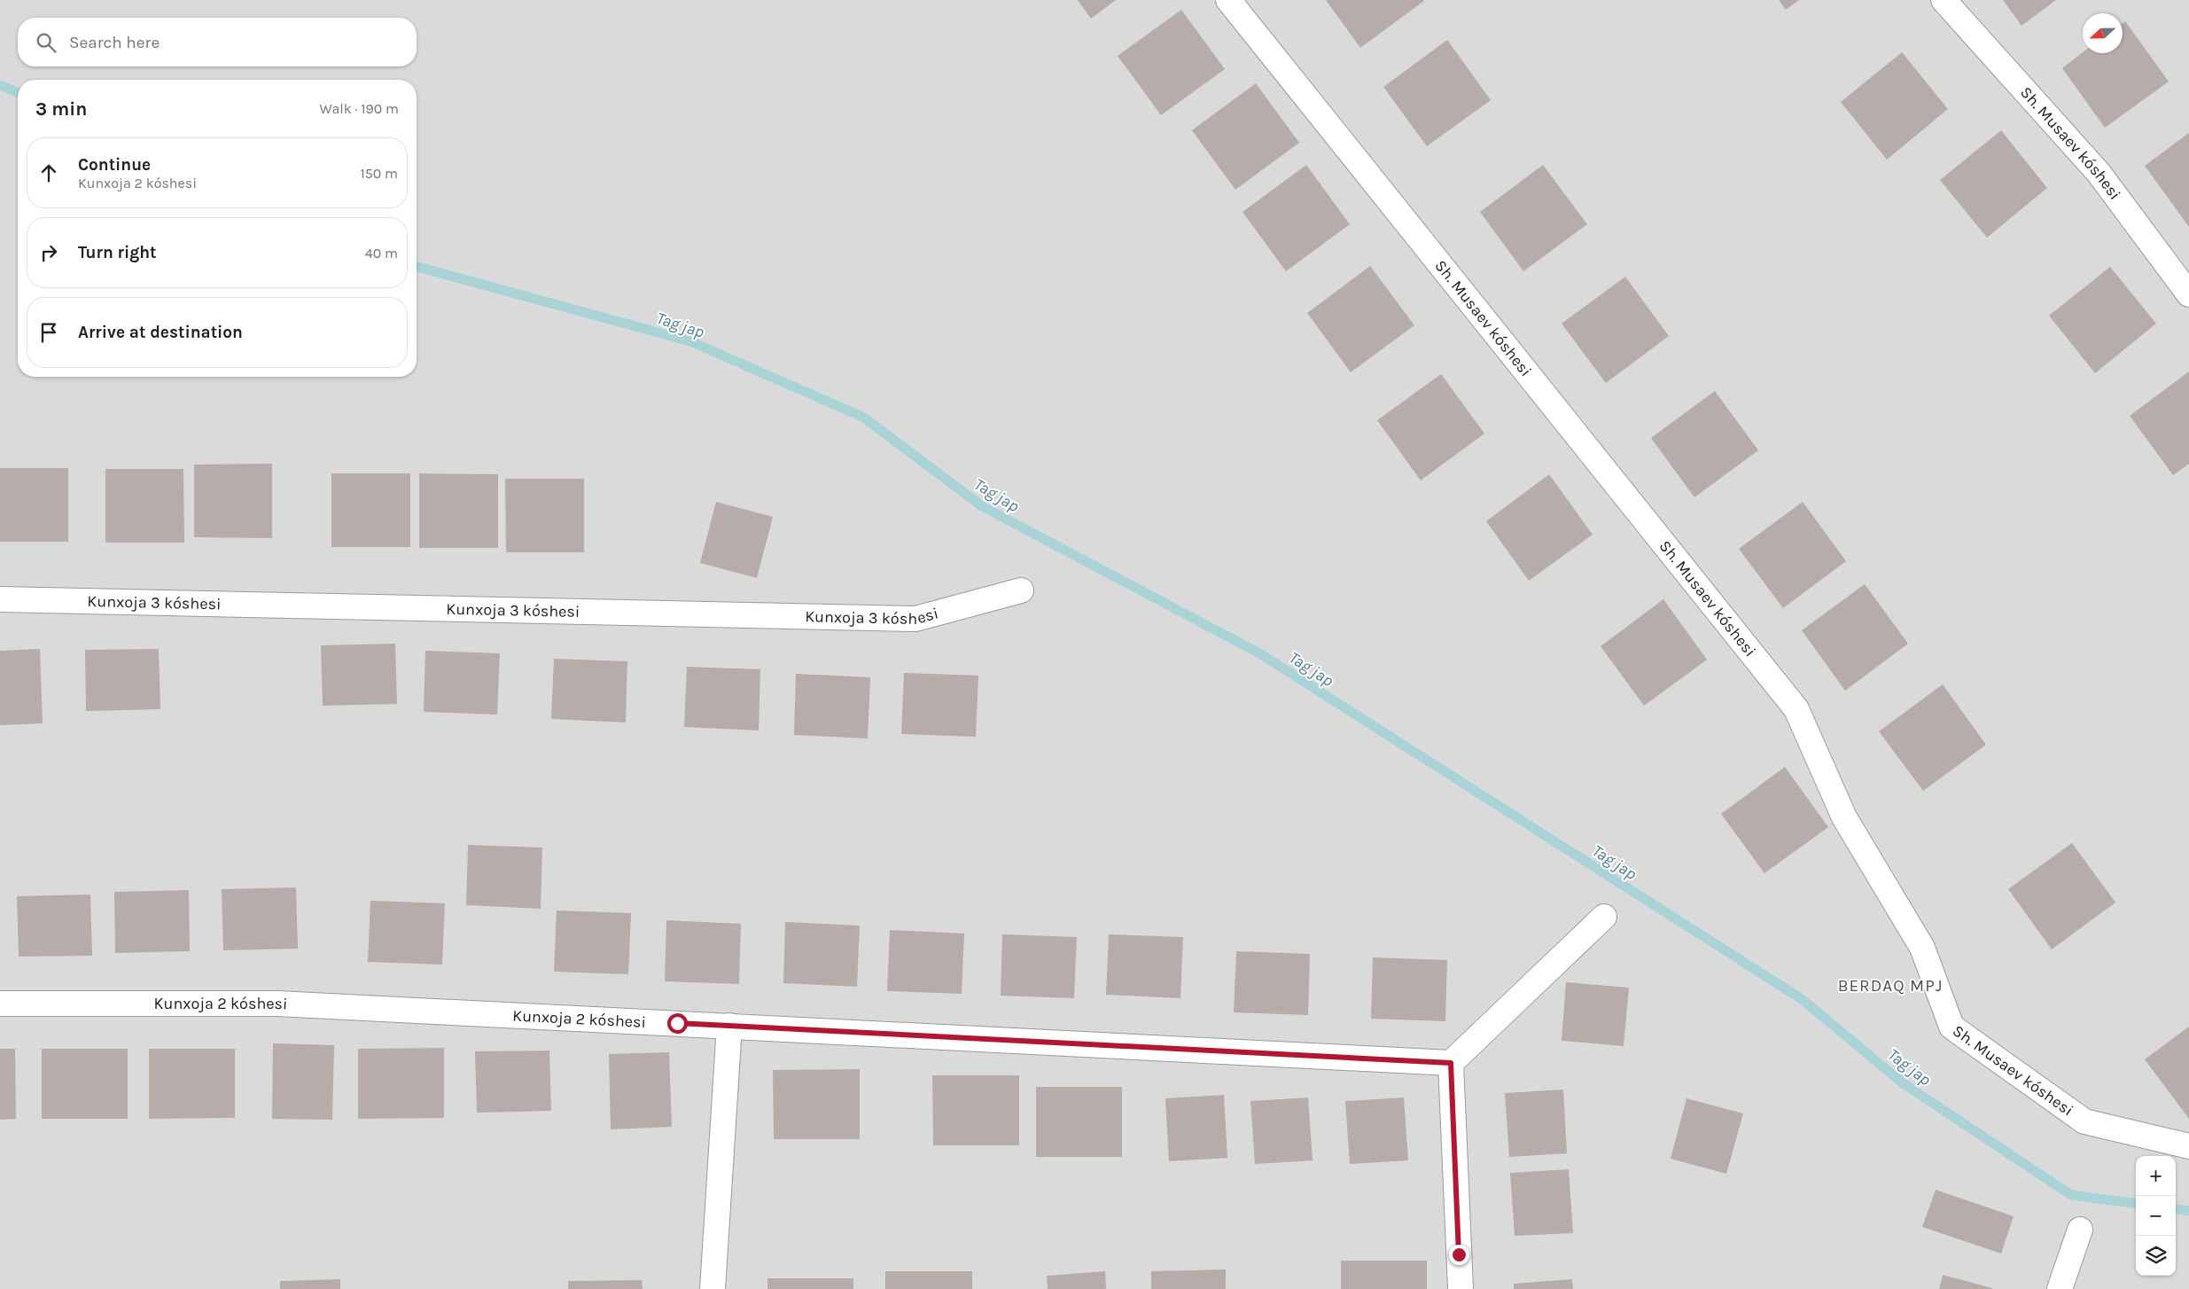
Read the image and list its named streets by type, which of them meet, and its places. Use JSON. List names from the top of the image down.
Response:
{
  "streets": {
    "street": ["Sh. Musaev kóshesi", "Kunxoja 3 kóshesi", "Kunxoja 2 kóshesi"]
  },
  "districts": ["BERDAQ MPJ"],
  "water": ["Tag jap"],
  "north": "left",
  "page": {
    "search": "Search here",
    "heading": ["3 min", "Walk · 190 m"],
    "list": [
      ["Continue", "Kunxoja 2 kóshesi", "150 m"],
      ["Turn right", "40 m"],
      "Arrive at destination"
    ],
    "map_buttons": ["+", "−"]
  }
}
